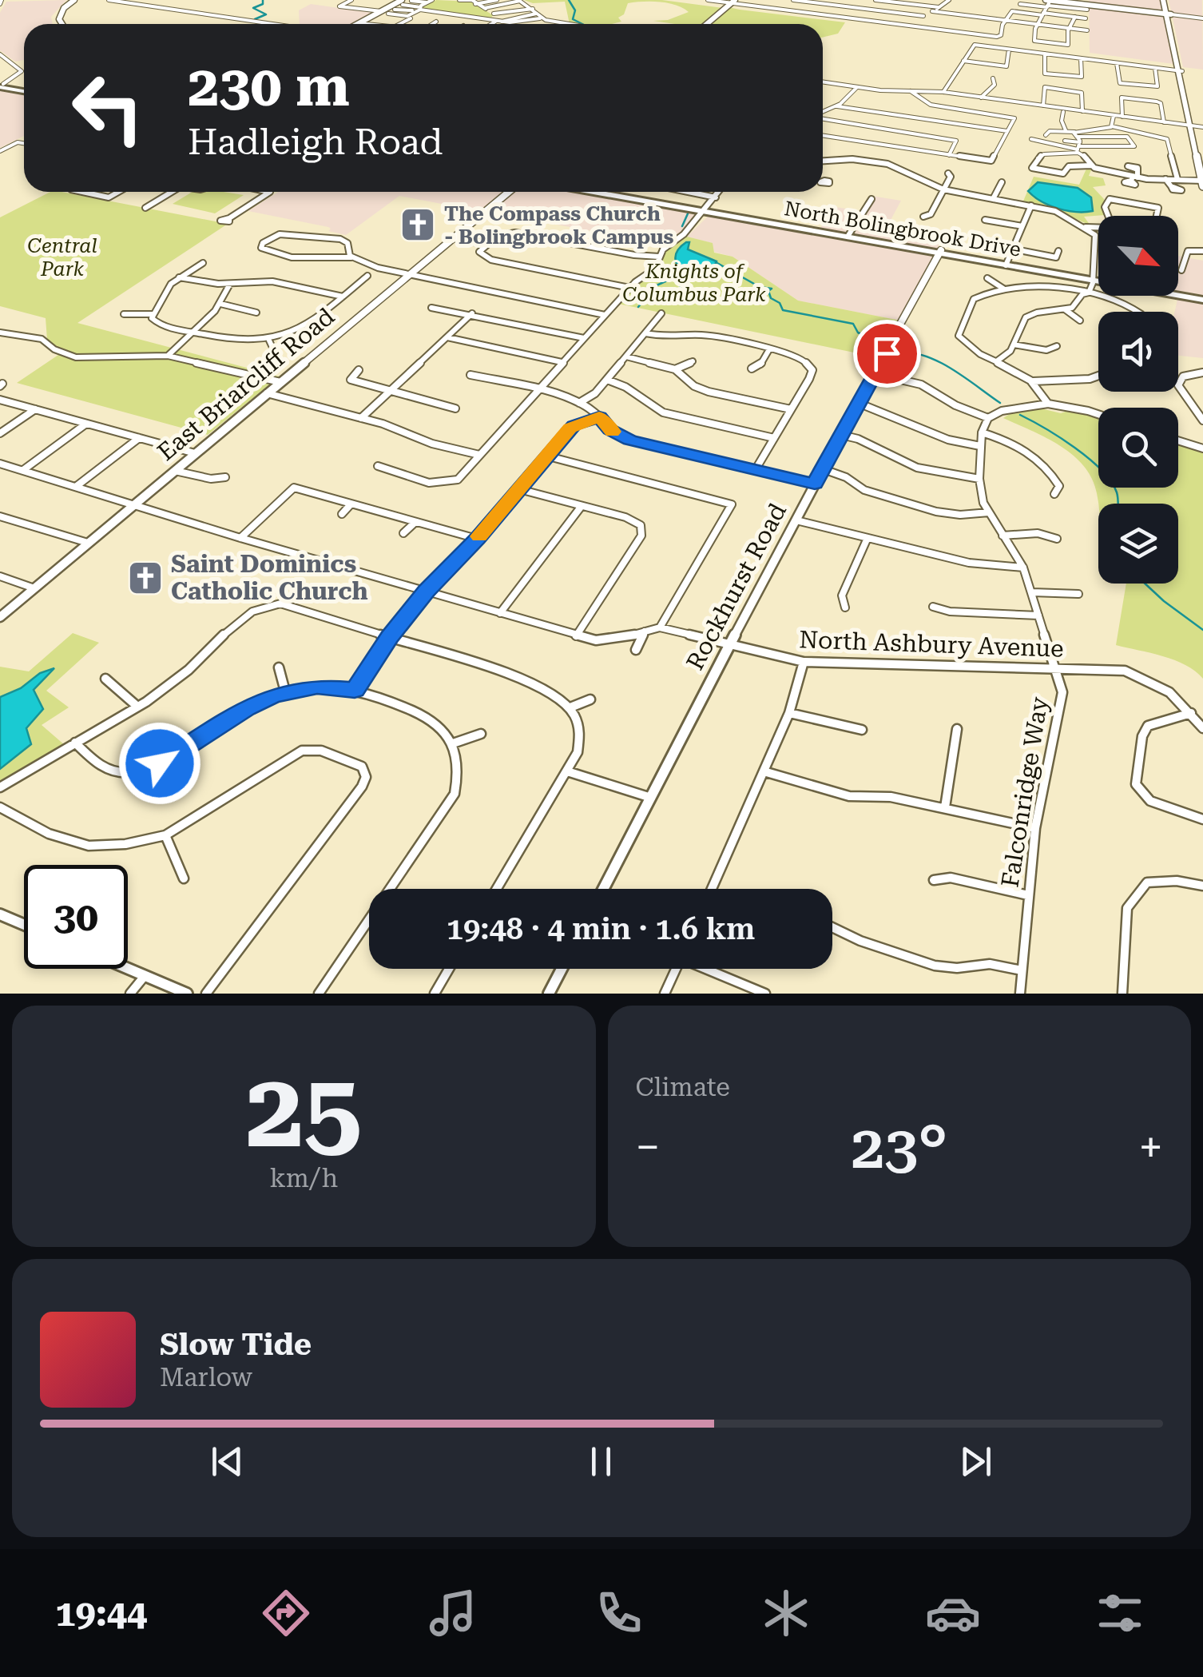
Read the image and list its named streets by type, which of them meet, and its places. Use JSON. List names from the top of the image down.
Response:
{
  "streets": {
    "main road": ["North Bolingbrook Drive"],
    "street": [
      "East Briarcliff Road",
      "Rockhurst Road",
      "North Ashbury Avenue",
      "Falconridge Way"
    ]
  },
  "crossings": [
    ["North Bolingbrook Drive", "Rockhurst Road"],
    ["Rockhurst Road", "North Ashbury Avenue"],
    ["North Ashbury Avenue", "Falconridge Way"]
  ],
  "parks": ["Central Park", "Knights of Columbus Park"],
  "places": {
    "church": ["The Compass Church - Bolingbrook Campus", "Saint Dominics Catholic Church"]
  },
  "north": "bottom right",
  "page": {
    "turn": ["230 m", "Hadleigh Road"],
    "limit": "30",
    "trip": "19:48 · 4 min · 1.6 km",
    "tile": [
      ["25", "km/h"],
      "Climate"
    ],
    "heat": ["−", "23°", "+"],
    "song": ["Slow Tide", "Marlow"],
    "tabs": "19:44"
  }
}
